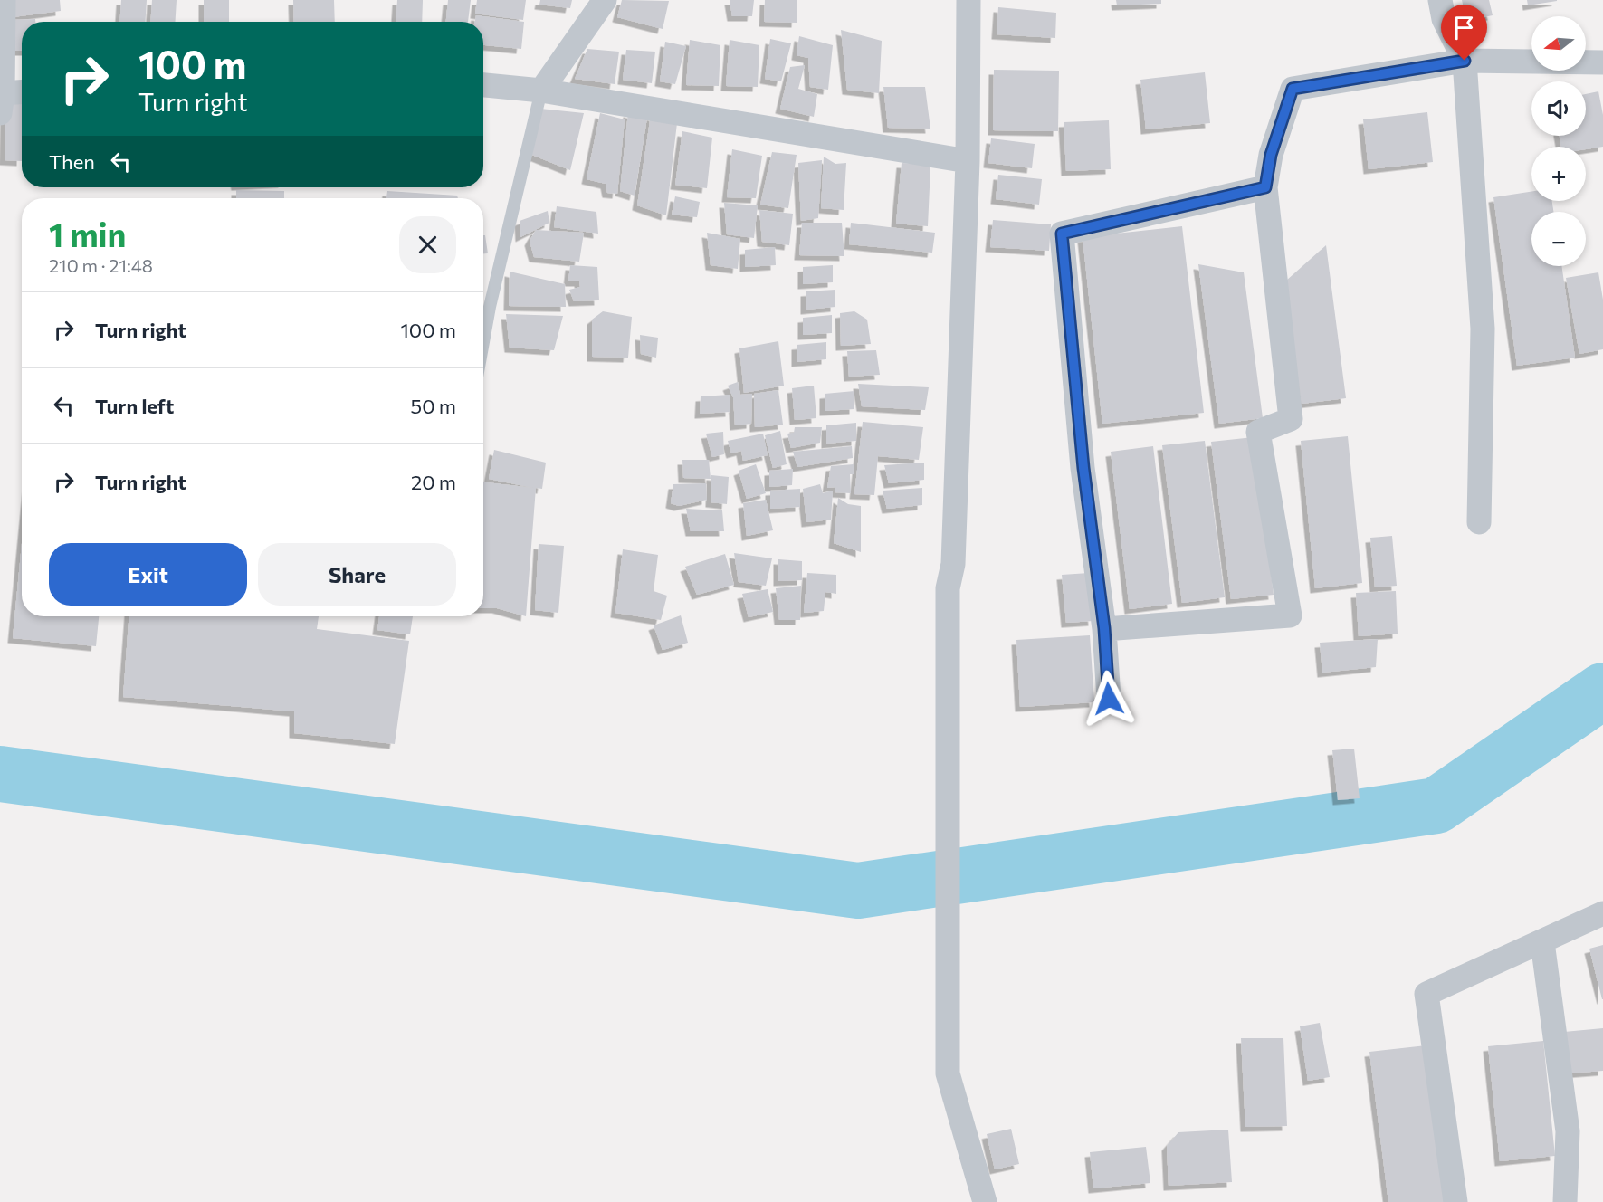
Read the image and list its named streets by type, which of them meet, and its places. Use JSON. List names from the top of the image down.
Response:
{
  "north": "left",
  "page": {
    "map_buttons": ["+", "−"],
    "turn": ["100 m", "Turn right"],
    "then": "Then",
    "heading": ["1 min", "210 m · 21:48"],
    "list": [
      {
        "name": "Turn right",
        "value": "100 m"
      },
      {
        "name": "Turn left",
        "value": "50 m"
      },
      {
        "name": "Turn right",
        "value": "20 m"
      }
    ],
    "buttons": ["Exit", "Share"]
  }
}
